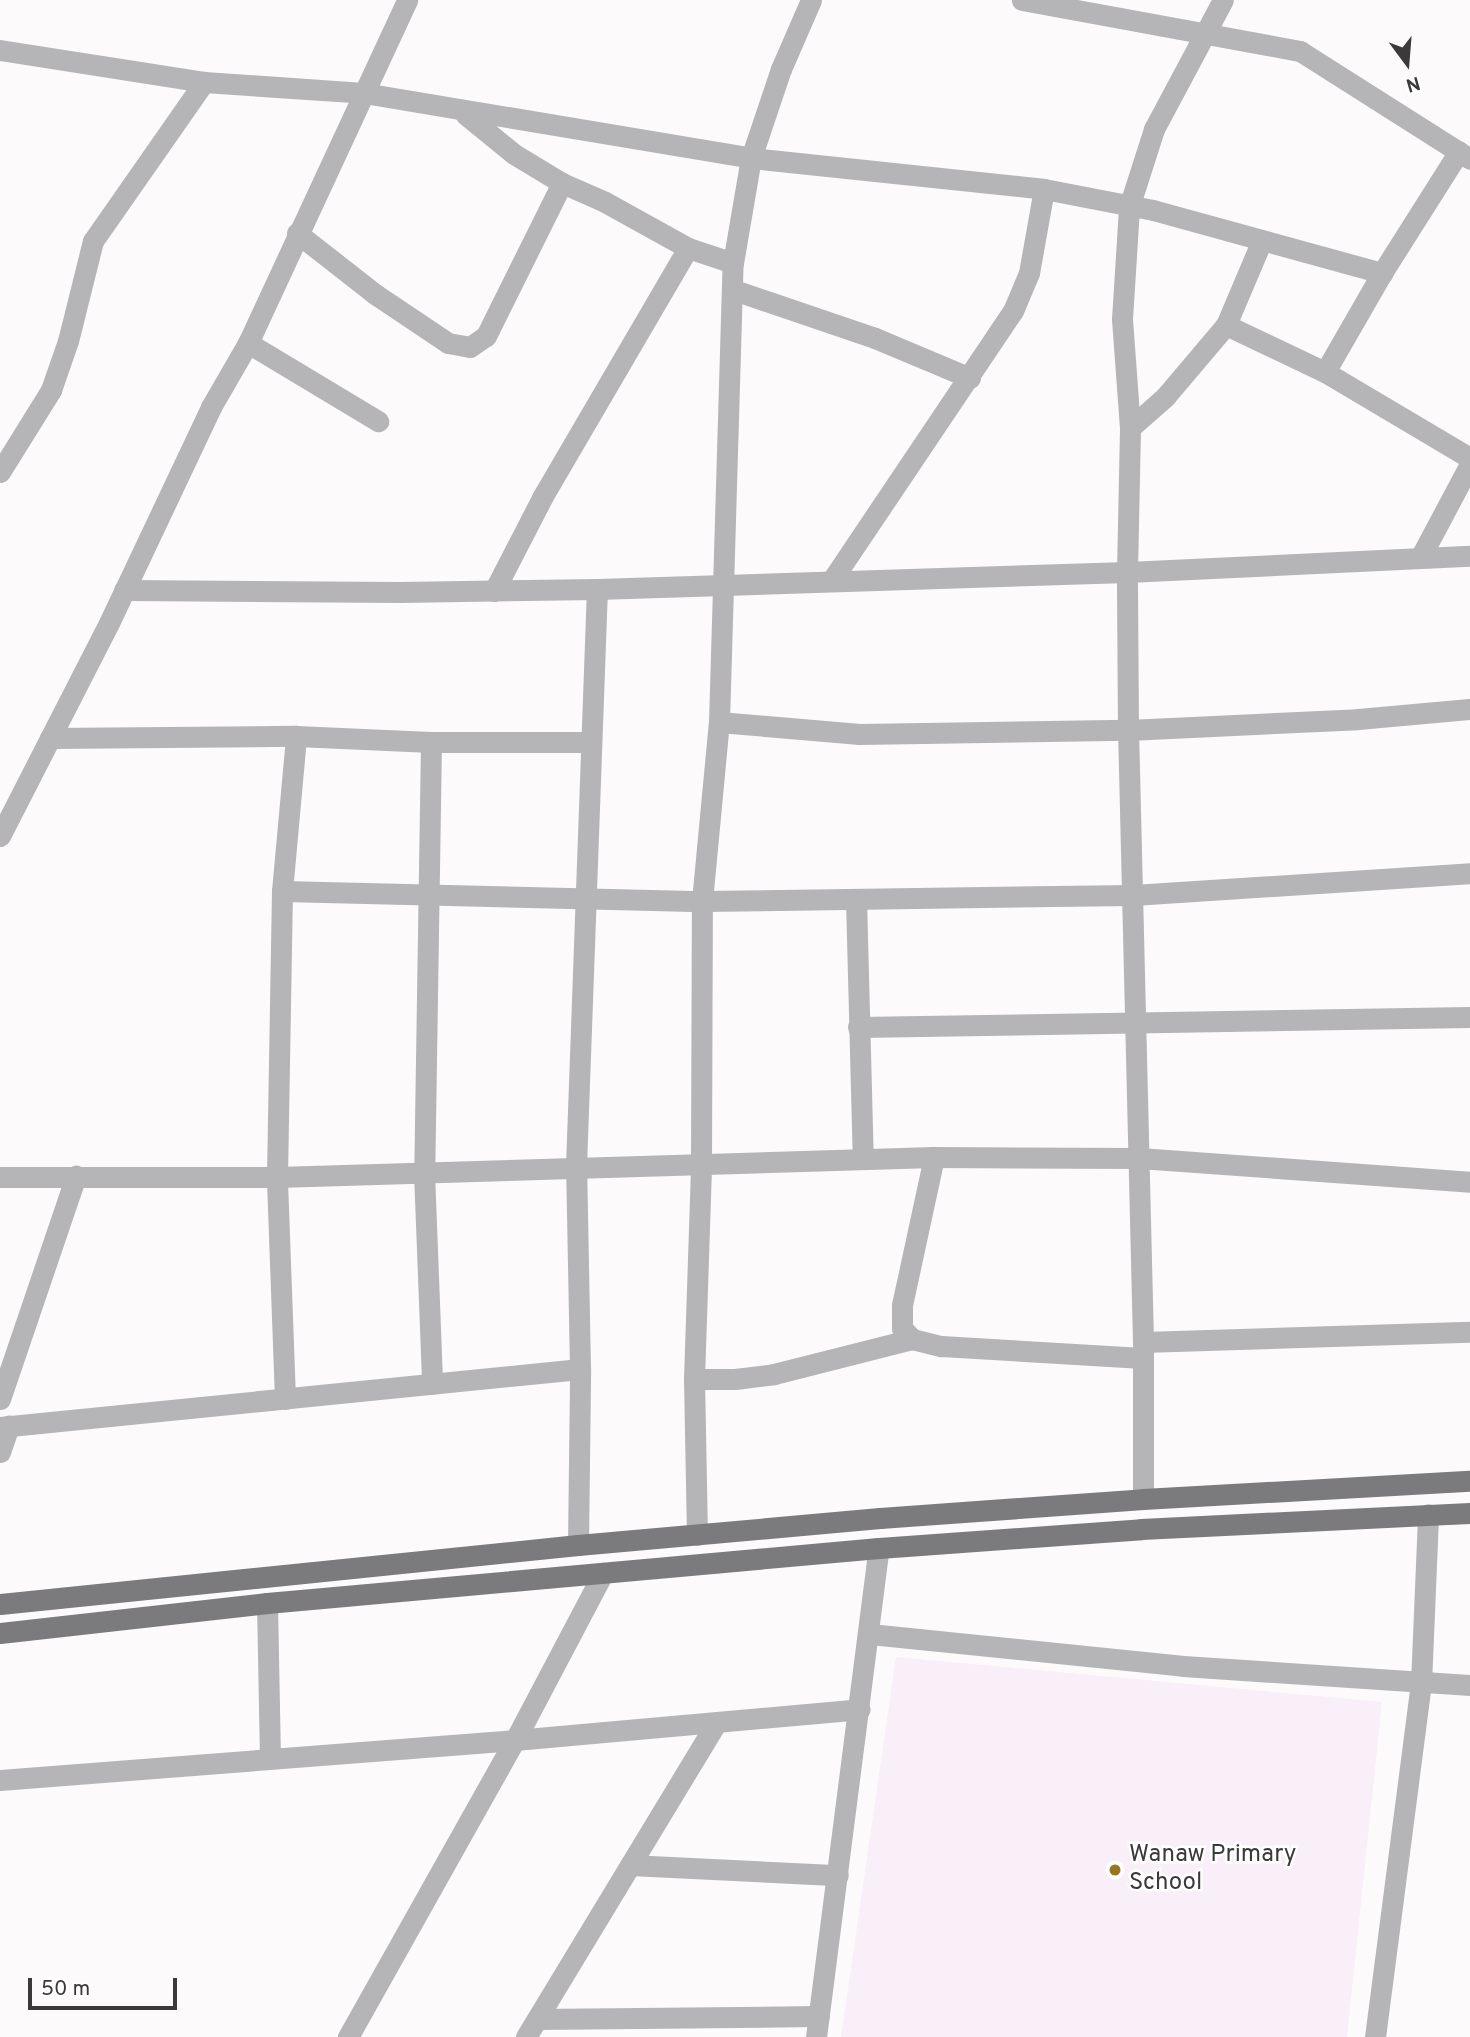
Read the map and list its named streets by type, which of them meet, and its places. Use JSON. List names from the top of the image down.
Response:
{
  "places": ["Wanaw Primary School"],
  "scale_bar": "50 m",
  "north": "bottom"
}
